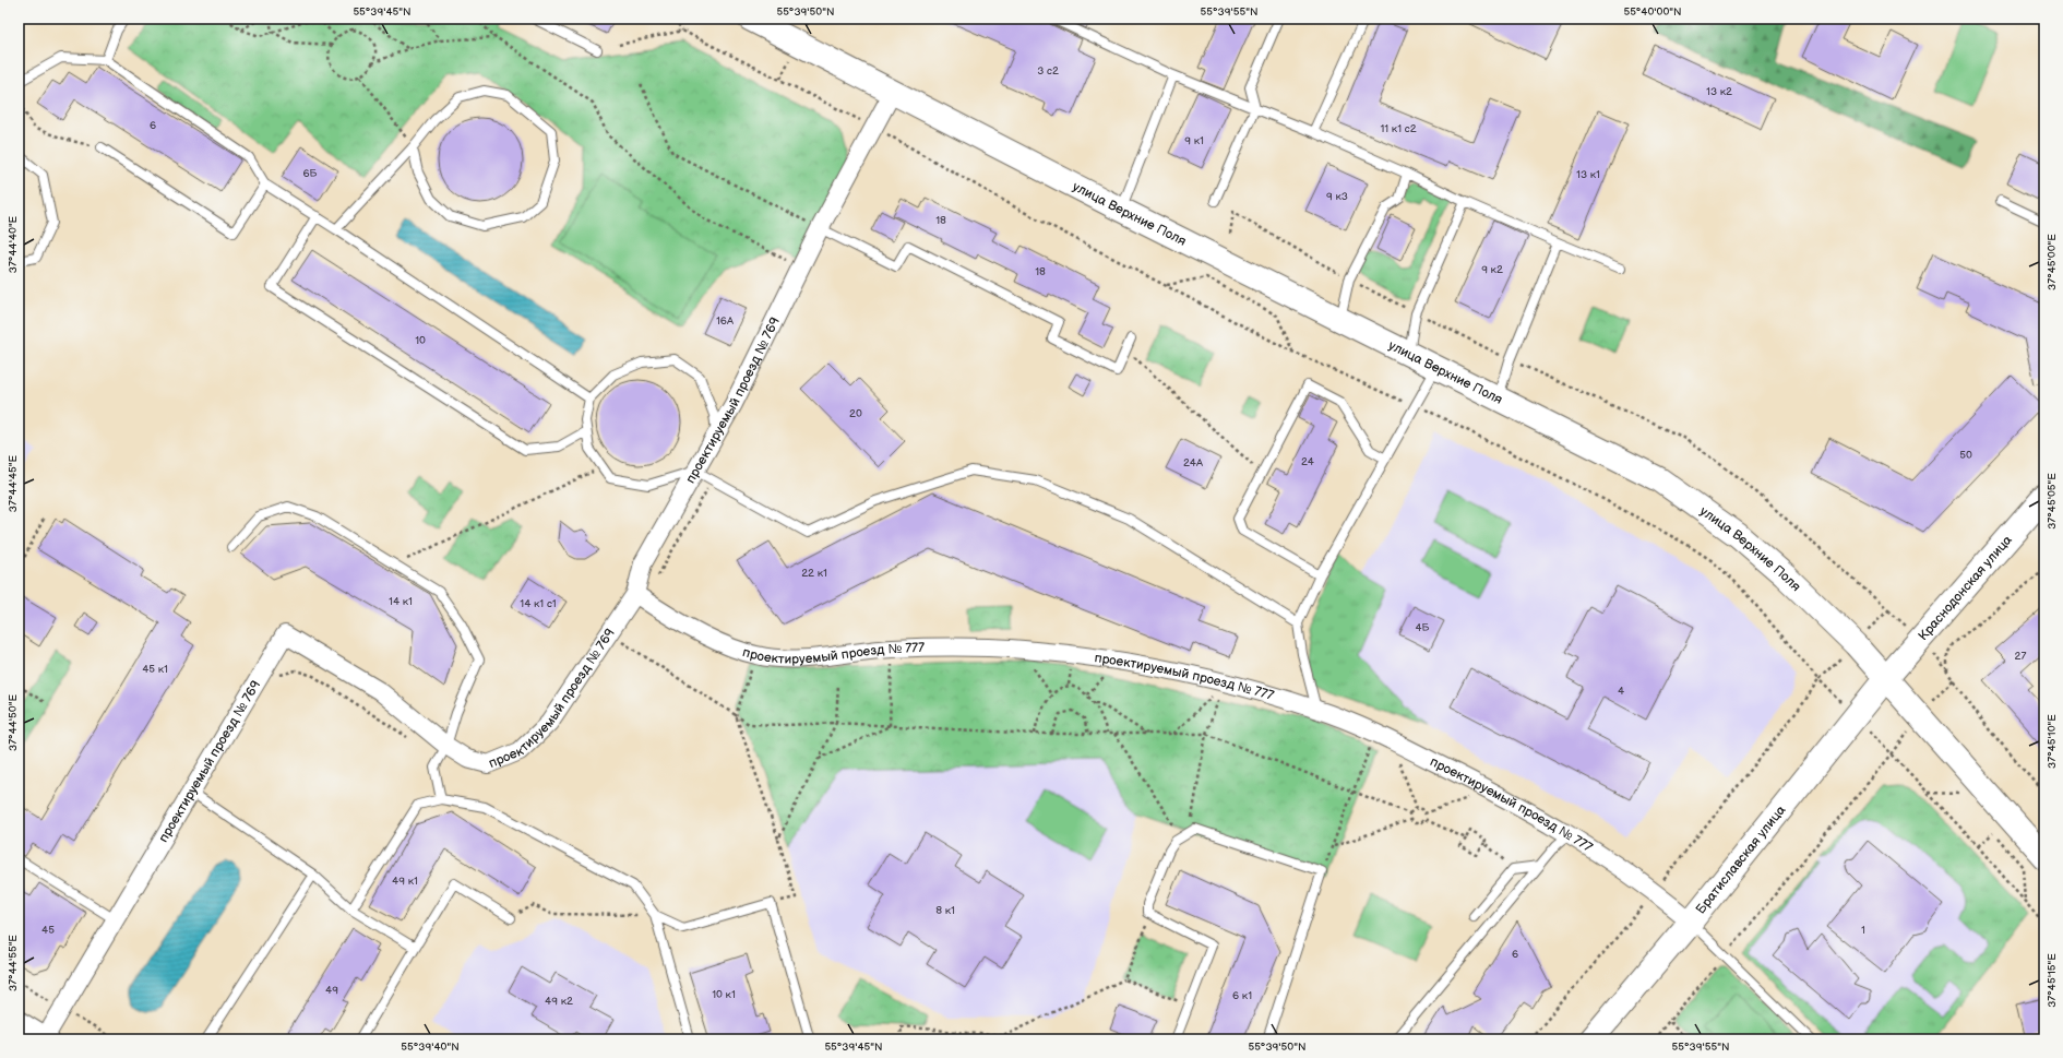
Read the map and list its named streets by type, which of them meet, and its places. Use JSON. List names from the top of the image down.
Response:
{
  "streets": {
    "main road": ["улица Верхние Поля", "Краснодонская улица", "Братиславская улица"],
    "street": ["проектируемый проезд № 769", "проектируемый проезд № 777"]
  },
  "crossings": [
    ["улица Верхние Поля", "проектируемый проезд № 769"],
    ["улица Верхние Поля", "Краснодонская улица"],
    ["улица Верхние Поля", "Братиславская улица"],
    ["проектируемый проезд № 769", "проектируемый проезд № 777"],
    ["Краснодонская улица", "Братиславская улица"],
    ["проектируемый проезд № 777", "Братиславская улица"]
  ],
  "house_numbers": [
    "3 с2",
    "13 к2",
    "6",
    "11 к1 с2",
    "9 к1",
    "6Б",
    "13 к1",
    "9 к3",
    "18",
    "9 к2",
    "18",
    "16А",
    "10",
    "20",
    "50",
    "24",
    "24А",
    "22 к1",
    "14 к1",
    "14 к1 с1",
    "4Б",
    "27",
    "45 к1",
    "4",
    "49 к1",
    "8 к1",
    "45",
    "1",
    "6",
    "49",
    "10 к1",
    "6 к1",
    "49 к2"
  ],
  "coordinates": [
    "55°39'45\"N",
    "55°39'50\"N",
    "55°39'55\"N",
    "55°40'00\"N",
    "37°44'40\"E",
    "37°45'00\"E",
    "37°44'45\"E",
    "37°45'05\"E",
    "37°44'50\"E",
    "37°45'10\"E",
    "37°44'55\"E",
    "37°45'15\"E",
    "55°39'40\"N"
  ]
}
